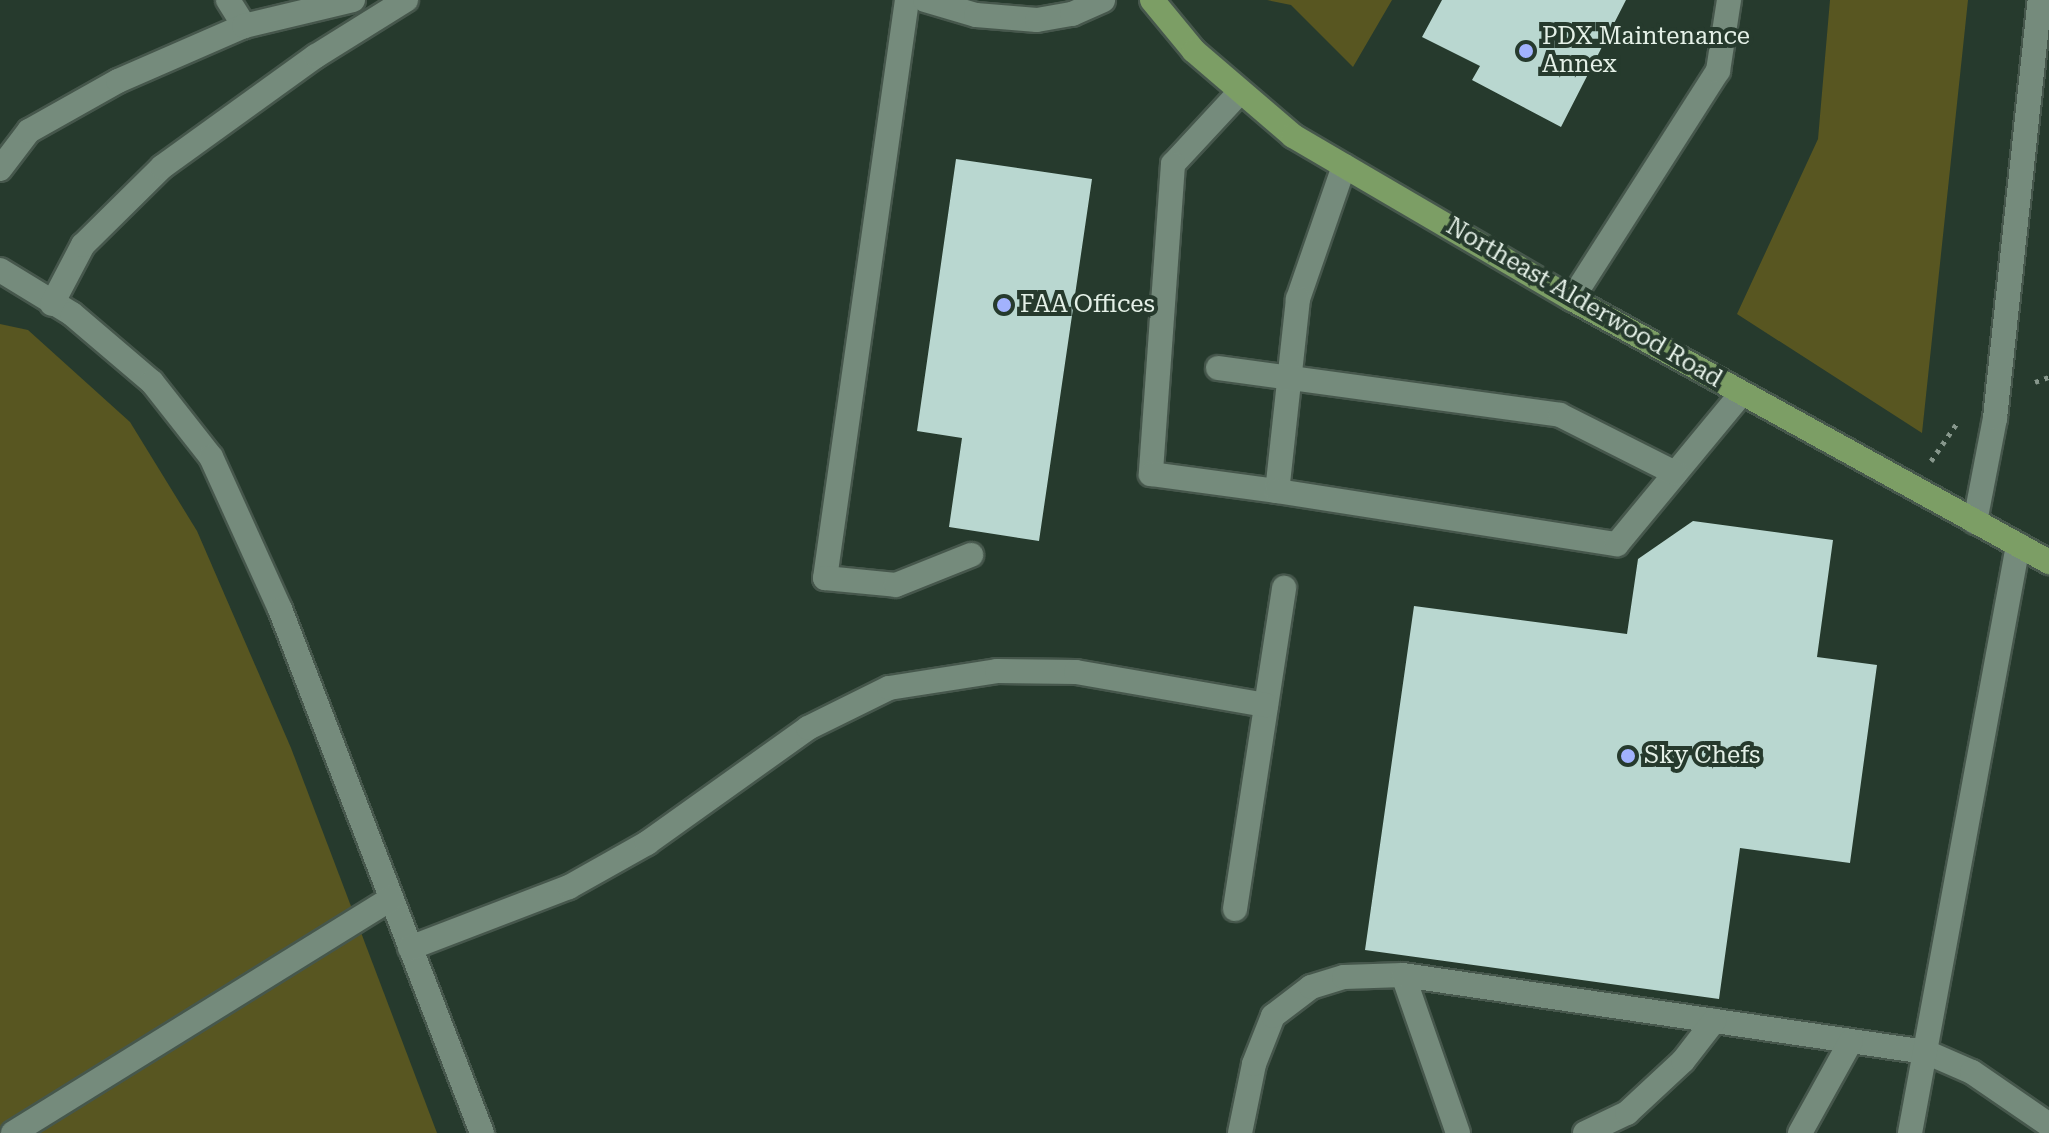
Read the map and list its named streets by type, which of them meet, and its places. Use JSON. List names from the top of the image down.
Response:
{
  "streets": {
    "main road": ["Northeast Alderwood Road"]
  },
  "places": ["PDX Maintenance Annex", "FAA Offices", "Sky Chefs"]
}
